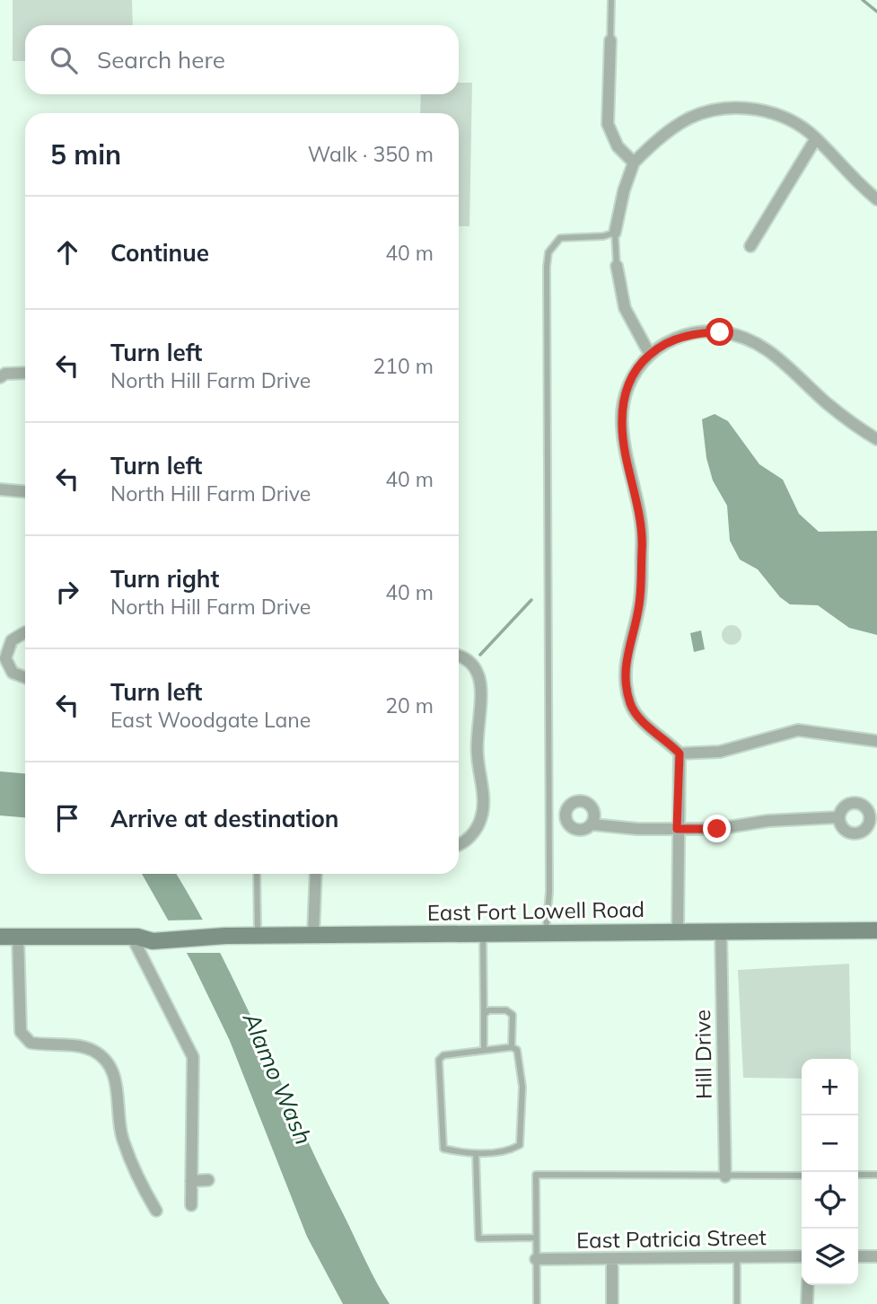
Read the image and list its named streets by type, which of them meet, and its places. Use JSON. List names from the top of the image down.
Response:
{
  "streets": {
    "street": ["East Fort Lowell Road", "Hill Drive", "East Patricia Street"]
  },
  "crossings": [
    ["East Fort Lowell Road", "Hill Drive"]
  ],
  "water": ["Alamo Wash"],
  "page": {
    "search": "Search here",
    "heading": ["5 min", "Walk · 350 m"],
    "list": [
      ["Continue", "40 m"],
      ["Turn left", "North Hill Farm Drive", "210 m"],
      ["Turn left", "North Hill Farm Drive", "40 m"],
      ["Turn right", "North Hill Farm Drive", "40 m"],
      ["Turn left", "East Woodgate Lane", "20 m"],
      "Arrive at destination"
    ],
    "map_buttons": ["+", "−"]
  }
}
